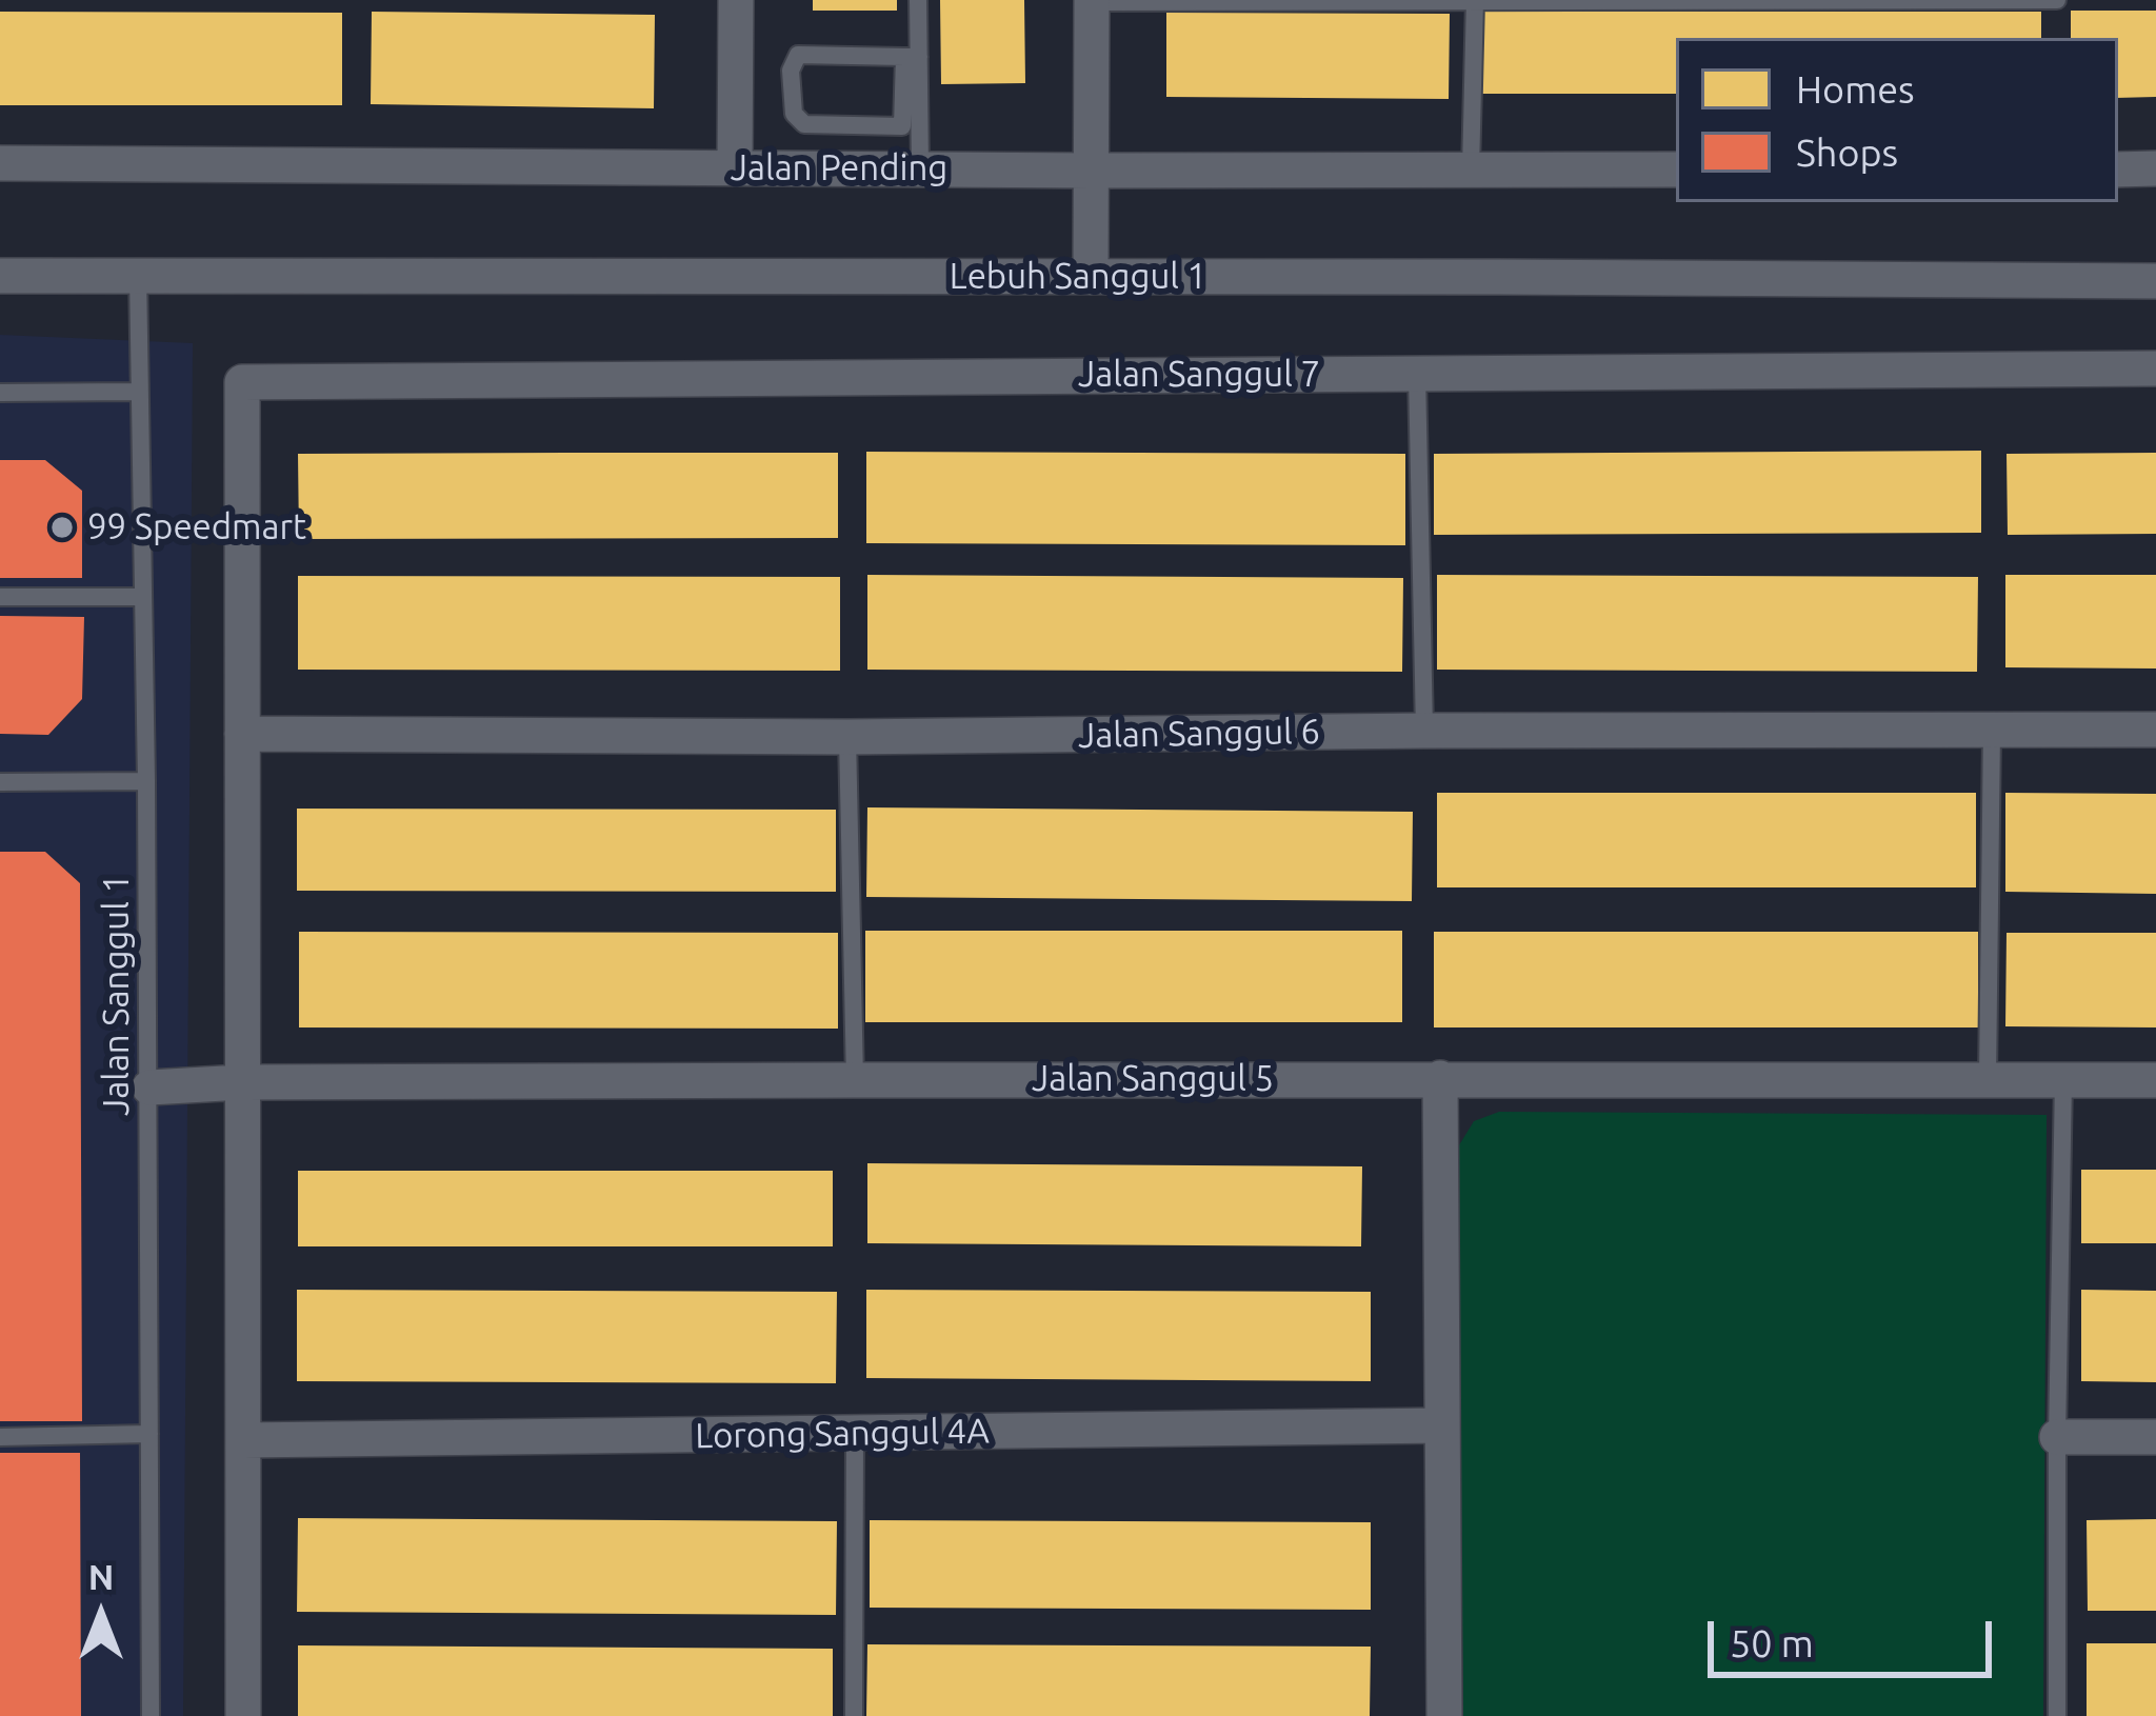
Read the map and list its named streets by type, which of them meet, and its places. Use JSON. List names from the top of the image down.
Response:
{
  "streets": {
    "street": [
      "Jalan Pending",
      "Lebuh Sanggul 1",
      "Jalan Sanggul 7",
      "Jalan Sanggul 6",
      "Jalan Sanggul 5",
      "Lorong Sanggul 4A"
    ],
    "lane": ["Jalan Sanggul 1"]
  },
  "crossings": [
    ["Lebuh Sanggul 1", "Jalan Sanggul 1"],
    ["Jalan Sanggul 7", "Jalan Sanggul 6"],
    ["Jalan Sanggul 1", "Jalan Sanggul 5"]
  ],
  "places": ["99 Speedmart"],
  "legend": ["Homes", "Shops"],
  "scale_bar": "50 m",
  "north": "top"
}
